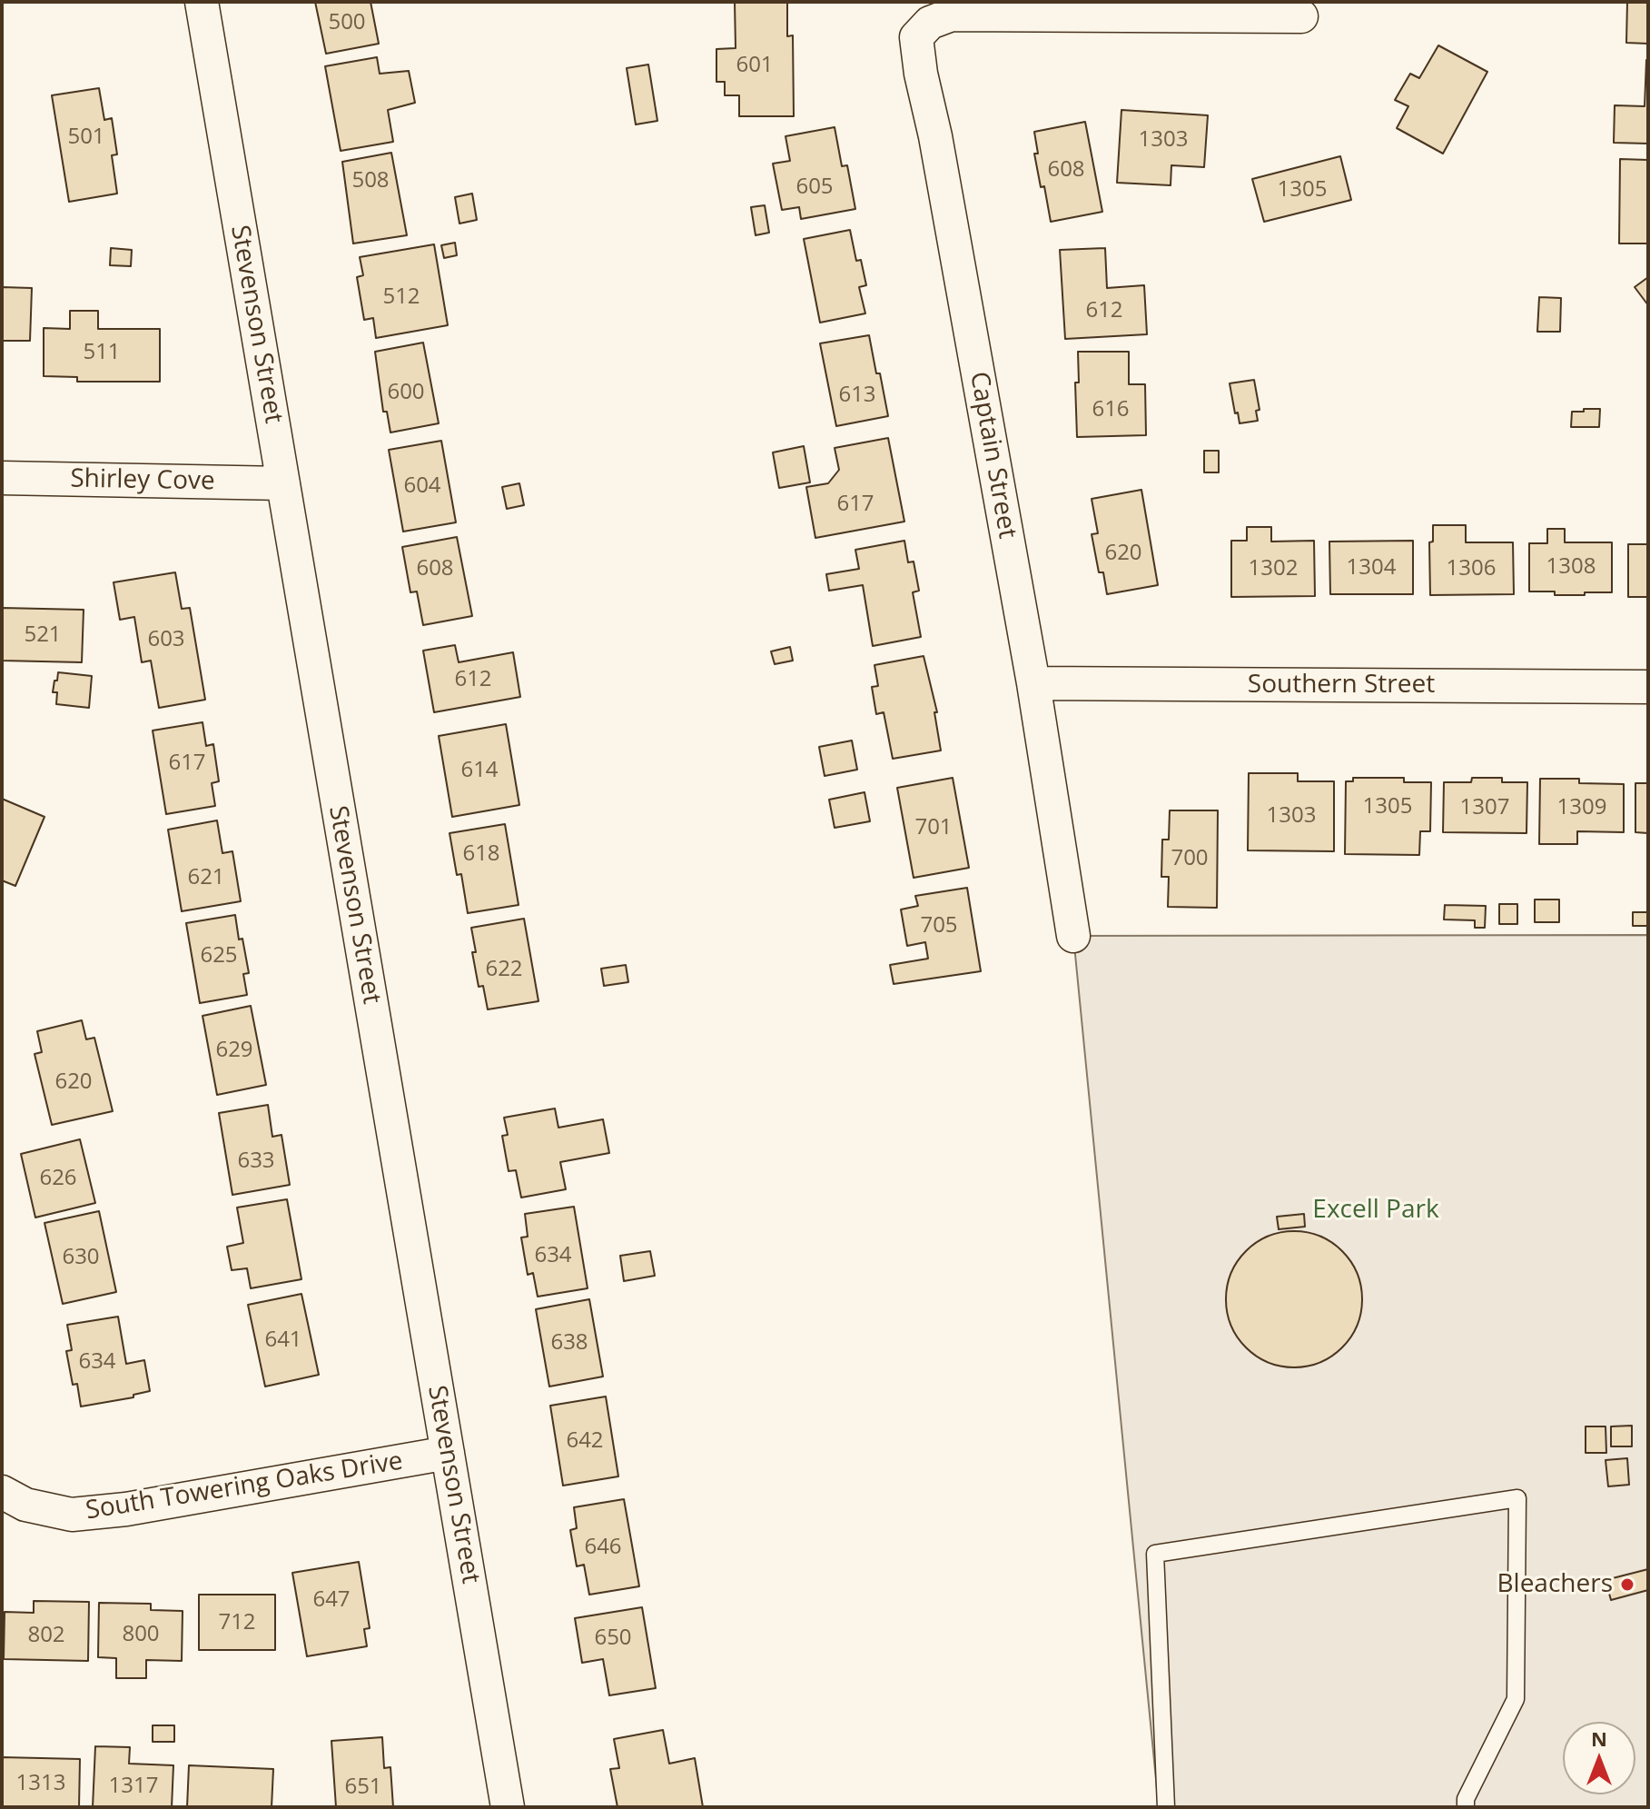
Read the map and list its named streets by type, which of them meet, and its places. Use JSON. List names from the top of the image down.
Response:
{
  "streets": {
    "street": [
      "Stevenson Street",
      "Captain Street",
      "Shirley Cove",
      "Southern Street",
      "South Towering Oaks Drive"
    ]
  },
  "crossings": [
    ["Stevenson Street", "Shirley Cove"],
    ["Stevenson Street", "South Towering Oaks Drive"],
    ["Captain Street", "Southern Street"]
  ],
  "parks": ["Excell Park"],
  "places": ["Bleachers"],
  "house_numbers": [
    "500",
    "601",
    "501",
    "1303",
    "608",
    "508",
    "605",
    "1305",
    "512",
    "612",
    "511",
    "600",
    "613",
    "616",
    "604",
    "617",
    "620",
    "1308",
    "1304",
    "608",
    "1302",
    "1306",
    "521",
    "603",
    "612",
    "617",
    "614",
    "1305",
    "1307",
    "1309",
    "1303",
    "701",
    "618",
    "700",
    "621",
    "705",
    "625",
    "622",
    "629",
    "620",
    "633",
    "626",
    "634",
    "630",
    "641",
    "638",
    "634",
    "642",
    "646",
    "647",
    "712",
    "800",
    "802",
    "650",
    "1313",
    "1317",
    "651"
  ],
  "north": "top"
}
